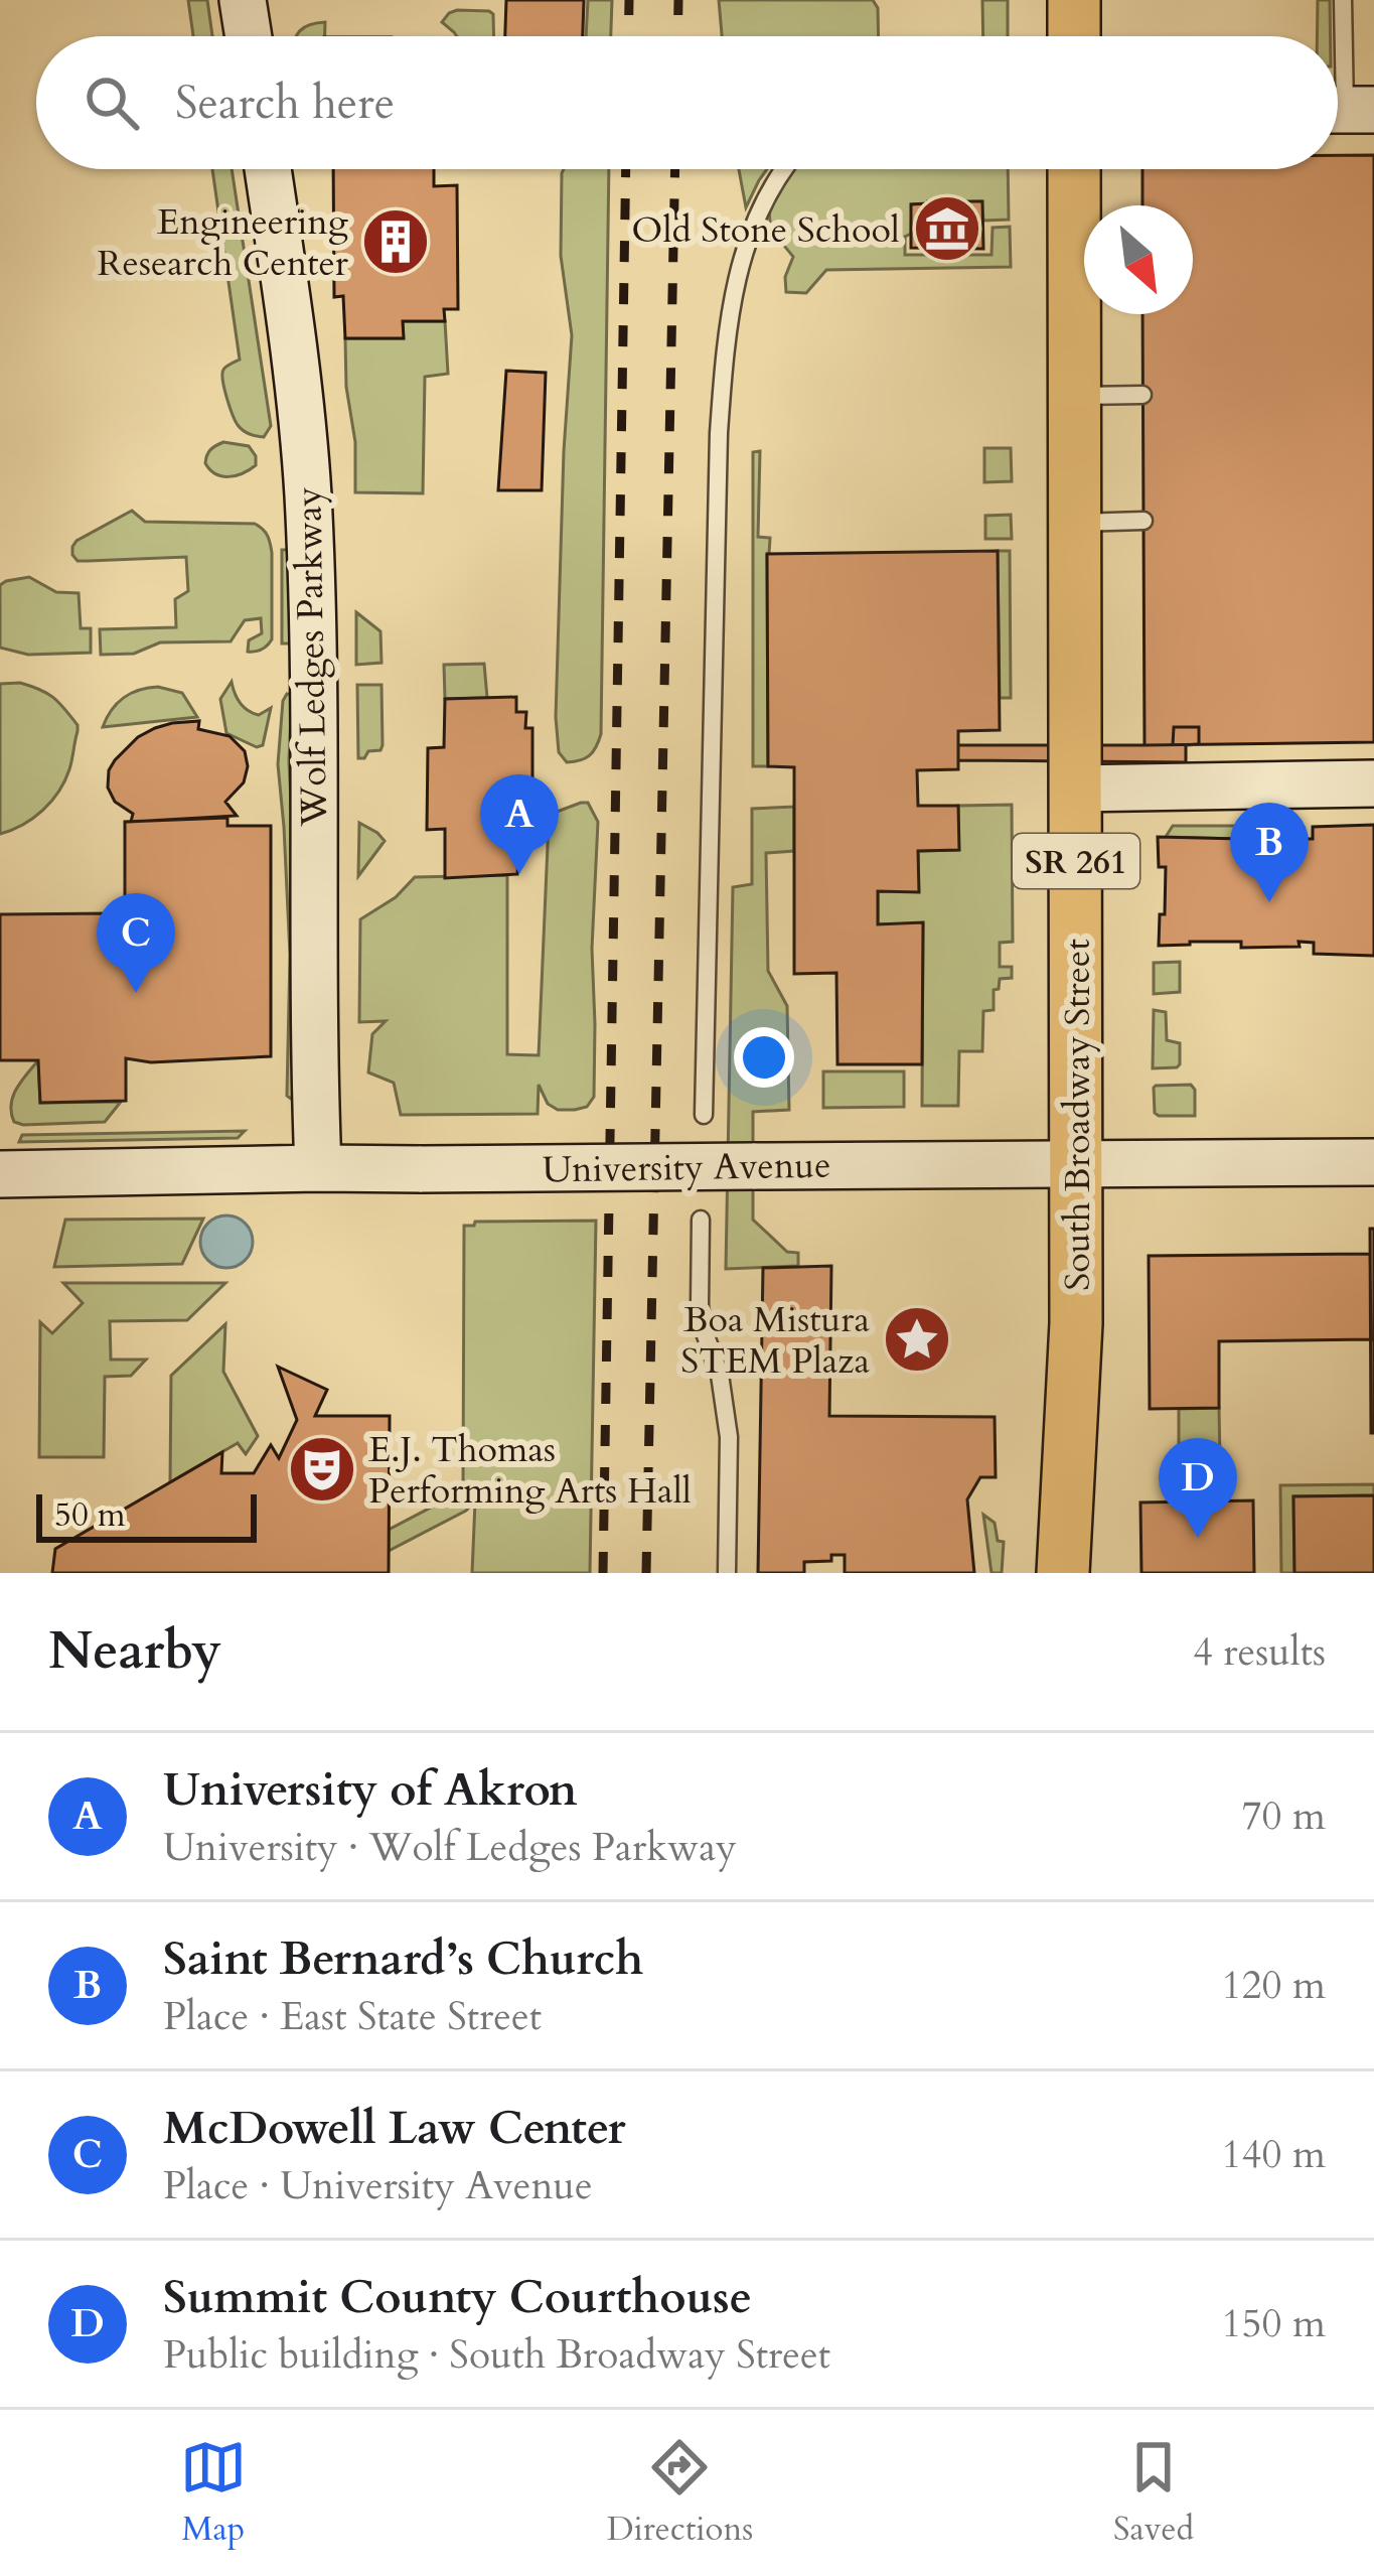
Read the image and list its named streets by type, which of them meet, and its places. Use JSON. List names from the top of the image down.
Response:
{
  "streets": {
    "main road": [
      "Wolf Ledges Parkway",
      "SR 261",
      "South Broadway Street",
      "University Avenue"
    ]
  },
  "crossings": [
    ["Wolf Ledges Parkway", "University Avenue"],
    ["South Broadway Street", "University Avenue"]
  ],
  "places": {
    "museum": ["Old Stone School"],
    "building": ["Engineering Research Center"],
    "place": ["Boa Mistura STEM Plaza"],
    "theatre": ["E.J. Thomas Performing Arts Hall"]
  },
  "scale_bar": "50 m",
  "north": "bottom right",
  "page": {
    "search": "Search here",
    "pins": [
      "A",
      "B",
      "C",
      "D"
    ],
    "scale": "50 m",
    "heading": ["Nearby", "4 results"],
    "list": [
      {
        "mark": "A",
        "name": "University of Akron",
        "note": "University · Wolf Ledges Parkway",
        "value": "70 m"
      },
      {
        "mark": "B",
        "name": "Saint Bernard’s Church",
        "note": "Place · East State Street",
        "value": "120 m"
      },
      {
        "mark": "C",
        "name": "McDowell Law Center",
        "note": "Place · University Avenue",
        "value": "140 m"
      },
      {
        "mark": "D",
        "name": "Summit County Courthouse",
        "note": "Public building · South Broadway Street",
        "value": "150 m"
      }
    ],
    "nav": ["Map", "Directions", "Saved"]
  }
}
